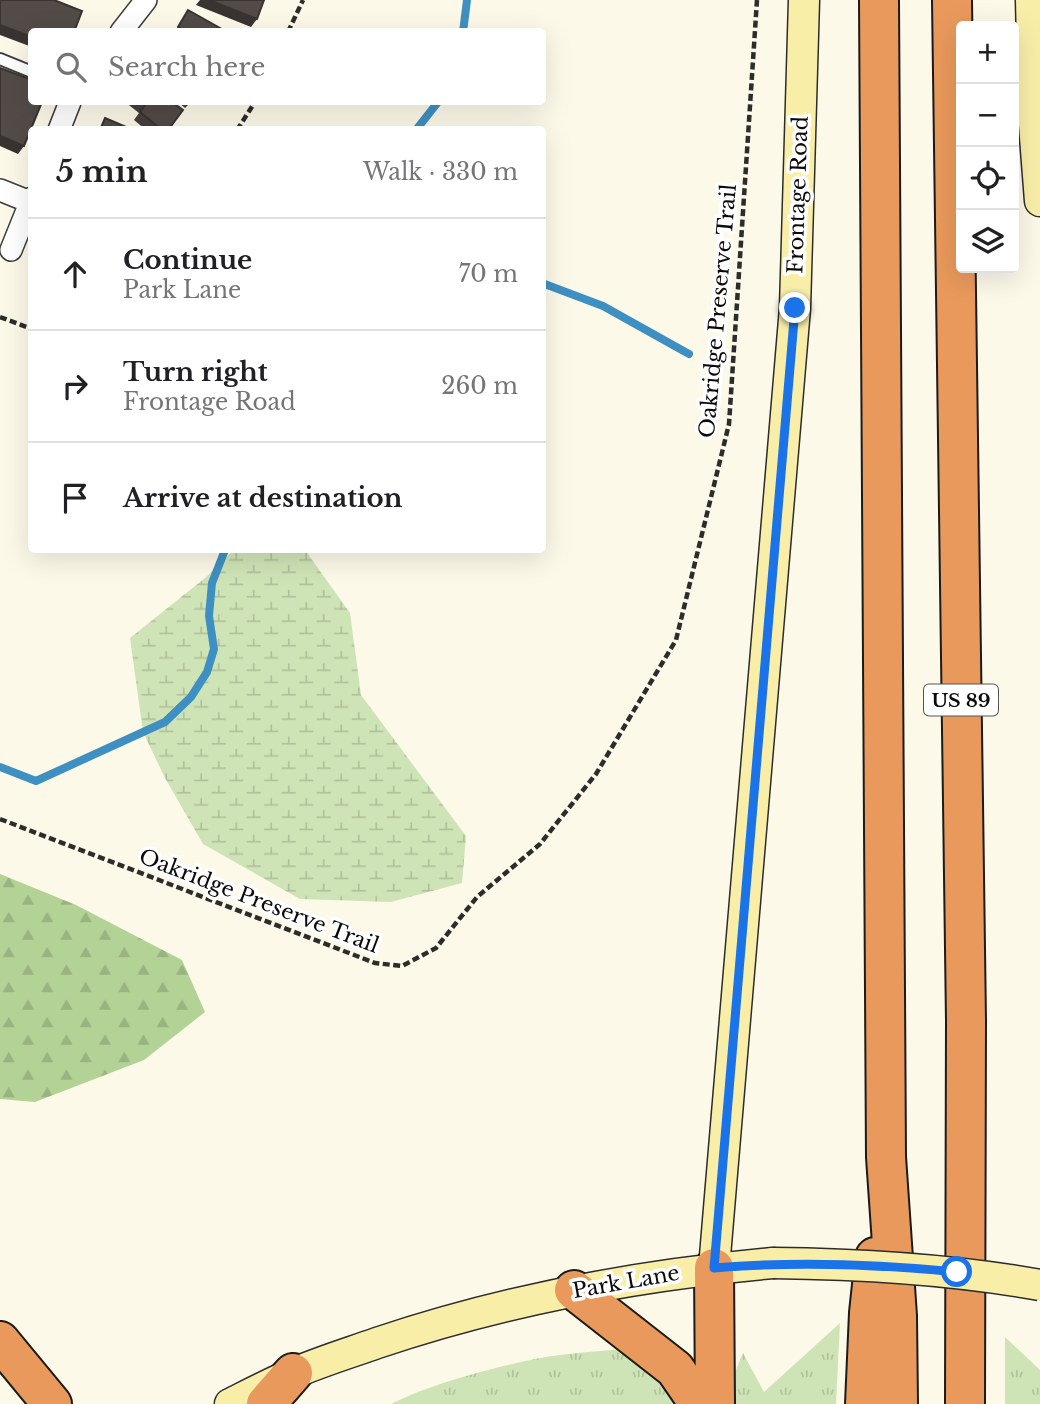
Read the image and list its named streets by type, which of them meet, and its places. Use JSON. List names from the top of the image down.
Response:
{
  "streets": {
    "highway": ["US 89"],
    "main road": ["Frontage Road", "Park Lane"],
    "path": ["Oakridge Preserve Trail"]
  },
  "crossings": [
    ["Frontage Road", "Park Lane"]
  ],
  "page": {
    "map_buttons": ["+", "−"],
    "search": "Search here",
    "heading": ["5 min", "Walk · 330 m"],
    "list": [
      ["Continue", "Park Lane", "70 m"],
      ["Turn right", "Frontage Road", "260 m"],
      "Arrive at destination"
    ]
  }
}
